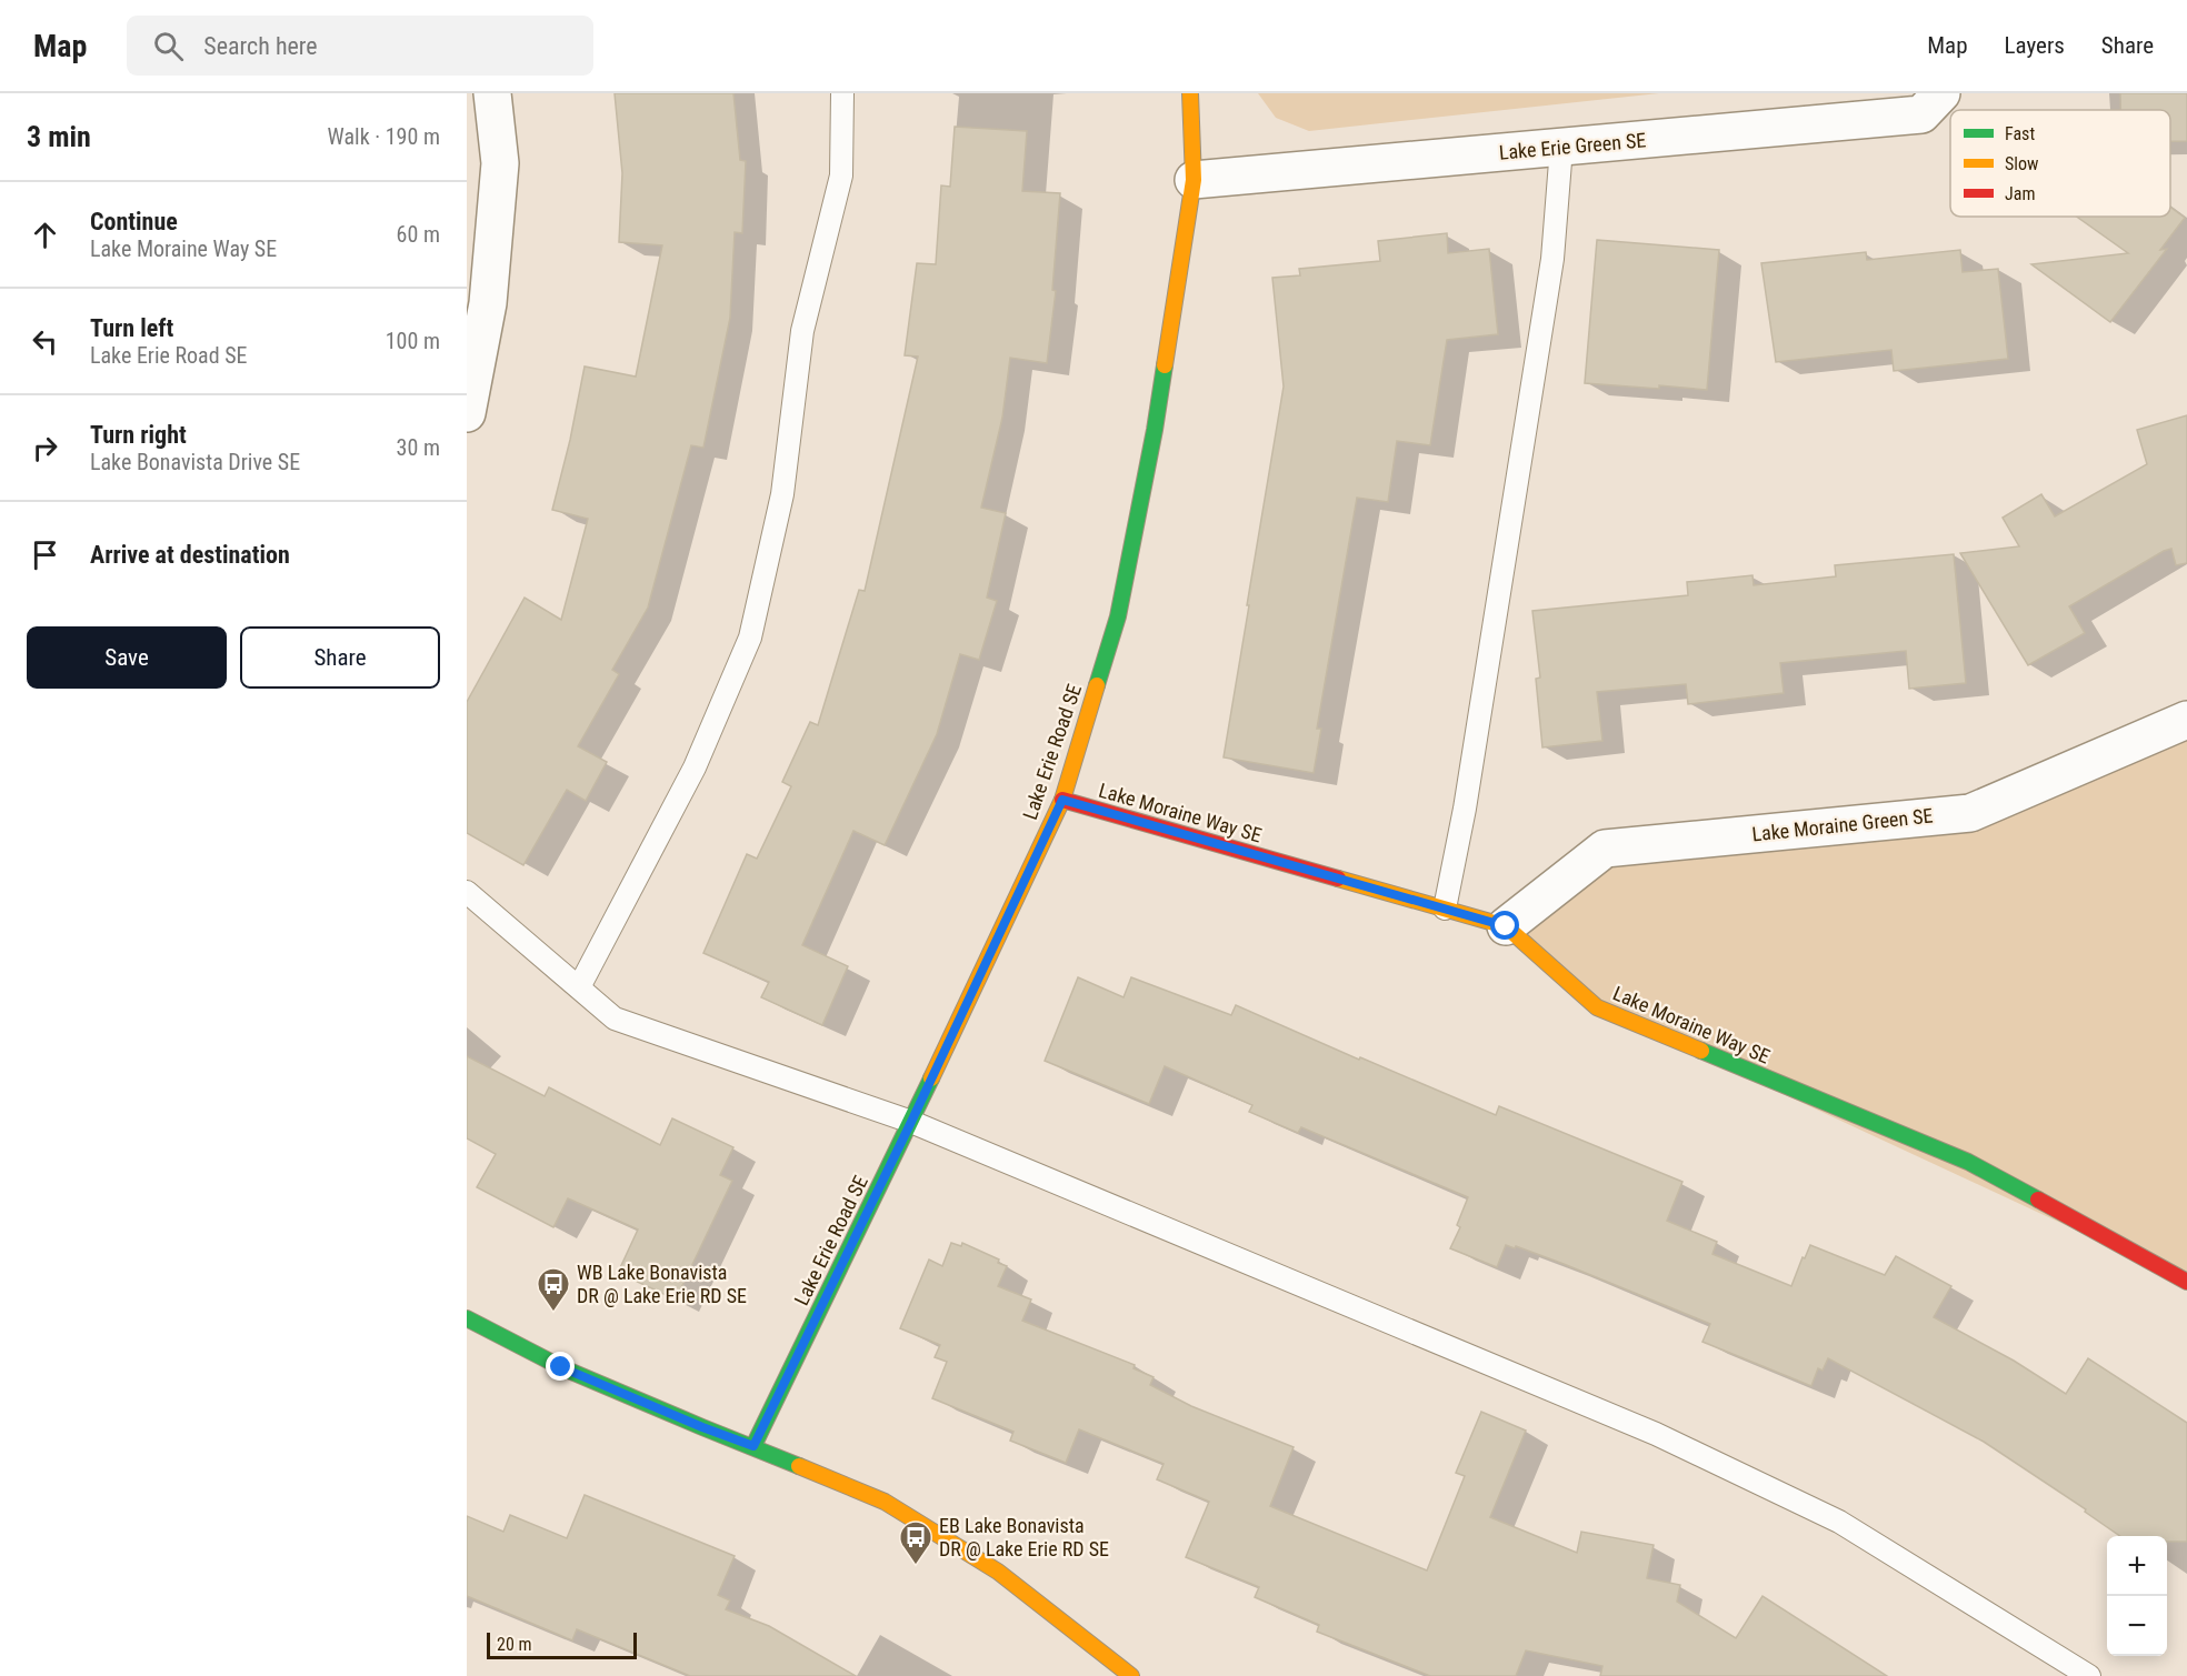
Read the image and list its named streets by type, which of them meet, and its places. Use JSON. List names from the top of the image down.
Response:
{
  "streets": {
    "street": [
      "Lake Erie Green SE",
      "Lake Erie Road SE",
      "Lake Moraine Way SE",
      "Lake Moraine Green SE"
    ]
  },
  "crossings": [
    ["Lake Erie Green SE", "Lake Erie Road SE"],
    ["Lake Erie Road SE", "Lake Moraine Way SE"],
    ["Lake Moraine Way SE", "Lake Moraine Green SE"]
  ],
  "places": {
    "bus stop": ["WB Lake Bonavista DR @ Lake Erie RD SE", "EB Lake Bonavista DR @ Lake Erie RD SE"]
  },
  "legend": ["Fast", "Slow", "Jam"],
  "scale_bar": "20 m",
  "page": {
    "header": "Map",
    "search": "Search here",
    "nav": ["Map", "Layers", "Share"],
    "heading": ["3 min", "Walk · 190 m"],
    "list": [
      ["Continue", "Lake Moraine Way SE", "60 m"],
      ["Turn left", "Lake Erie Road SE", "100 m"],
      ["Turn right", "Lake Bonavista Drive SE", "30 m"],
      "Arrive at destination"
    ],
    "buttons": ["Save", "Share"],
    "map_buttons": ["+", "−"],
    "scale": "20 m"
  }
}
